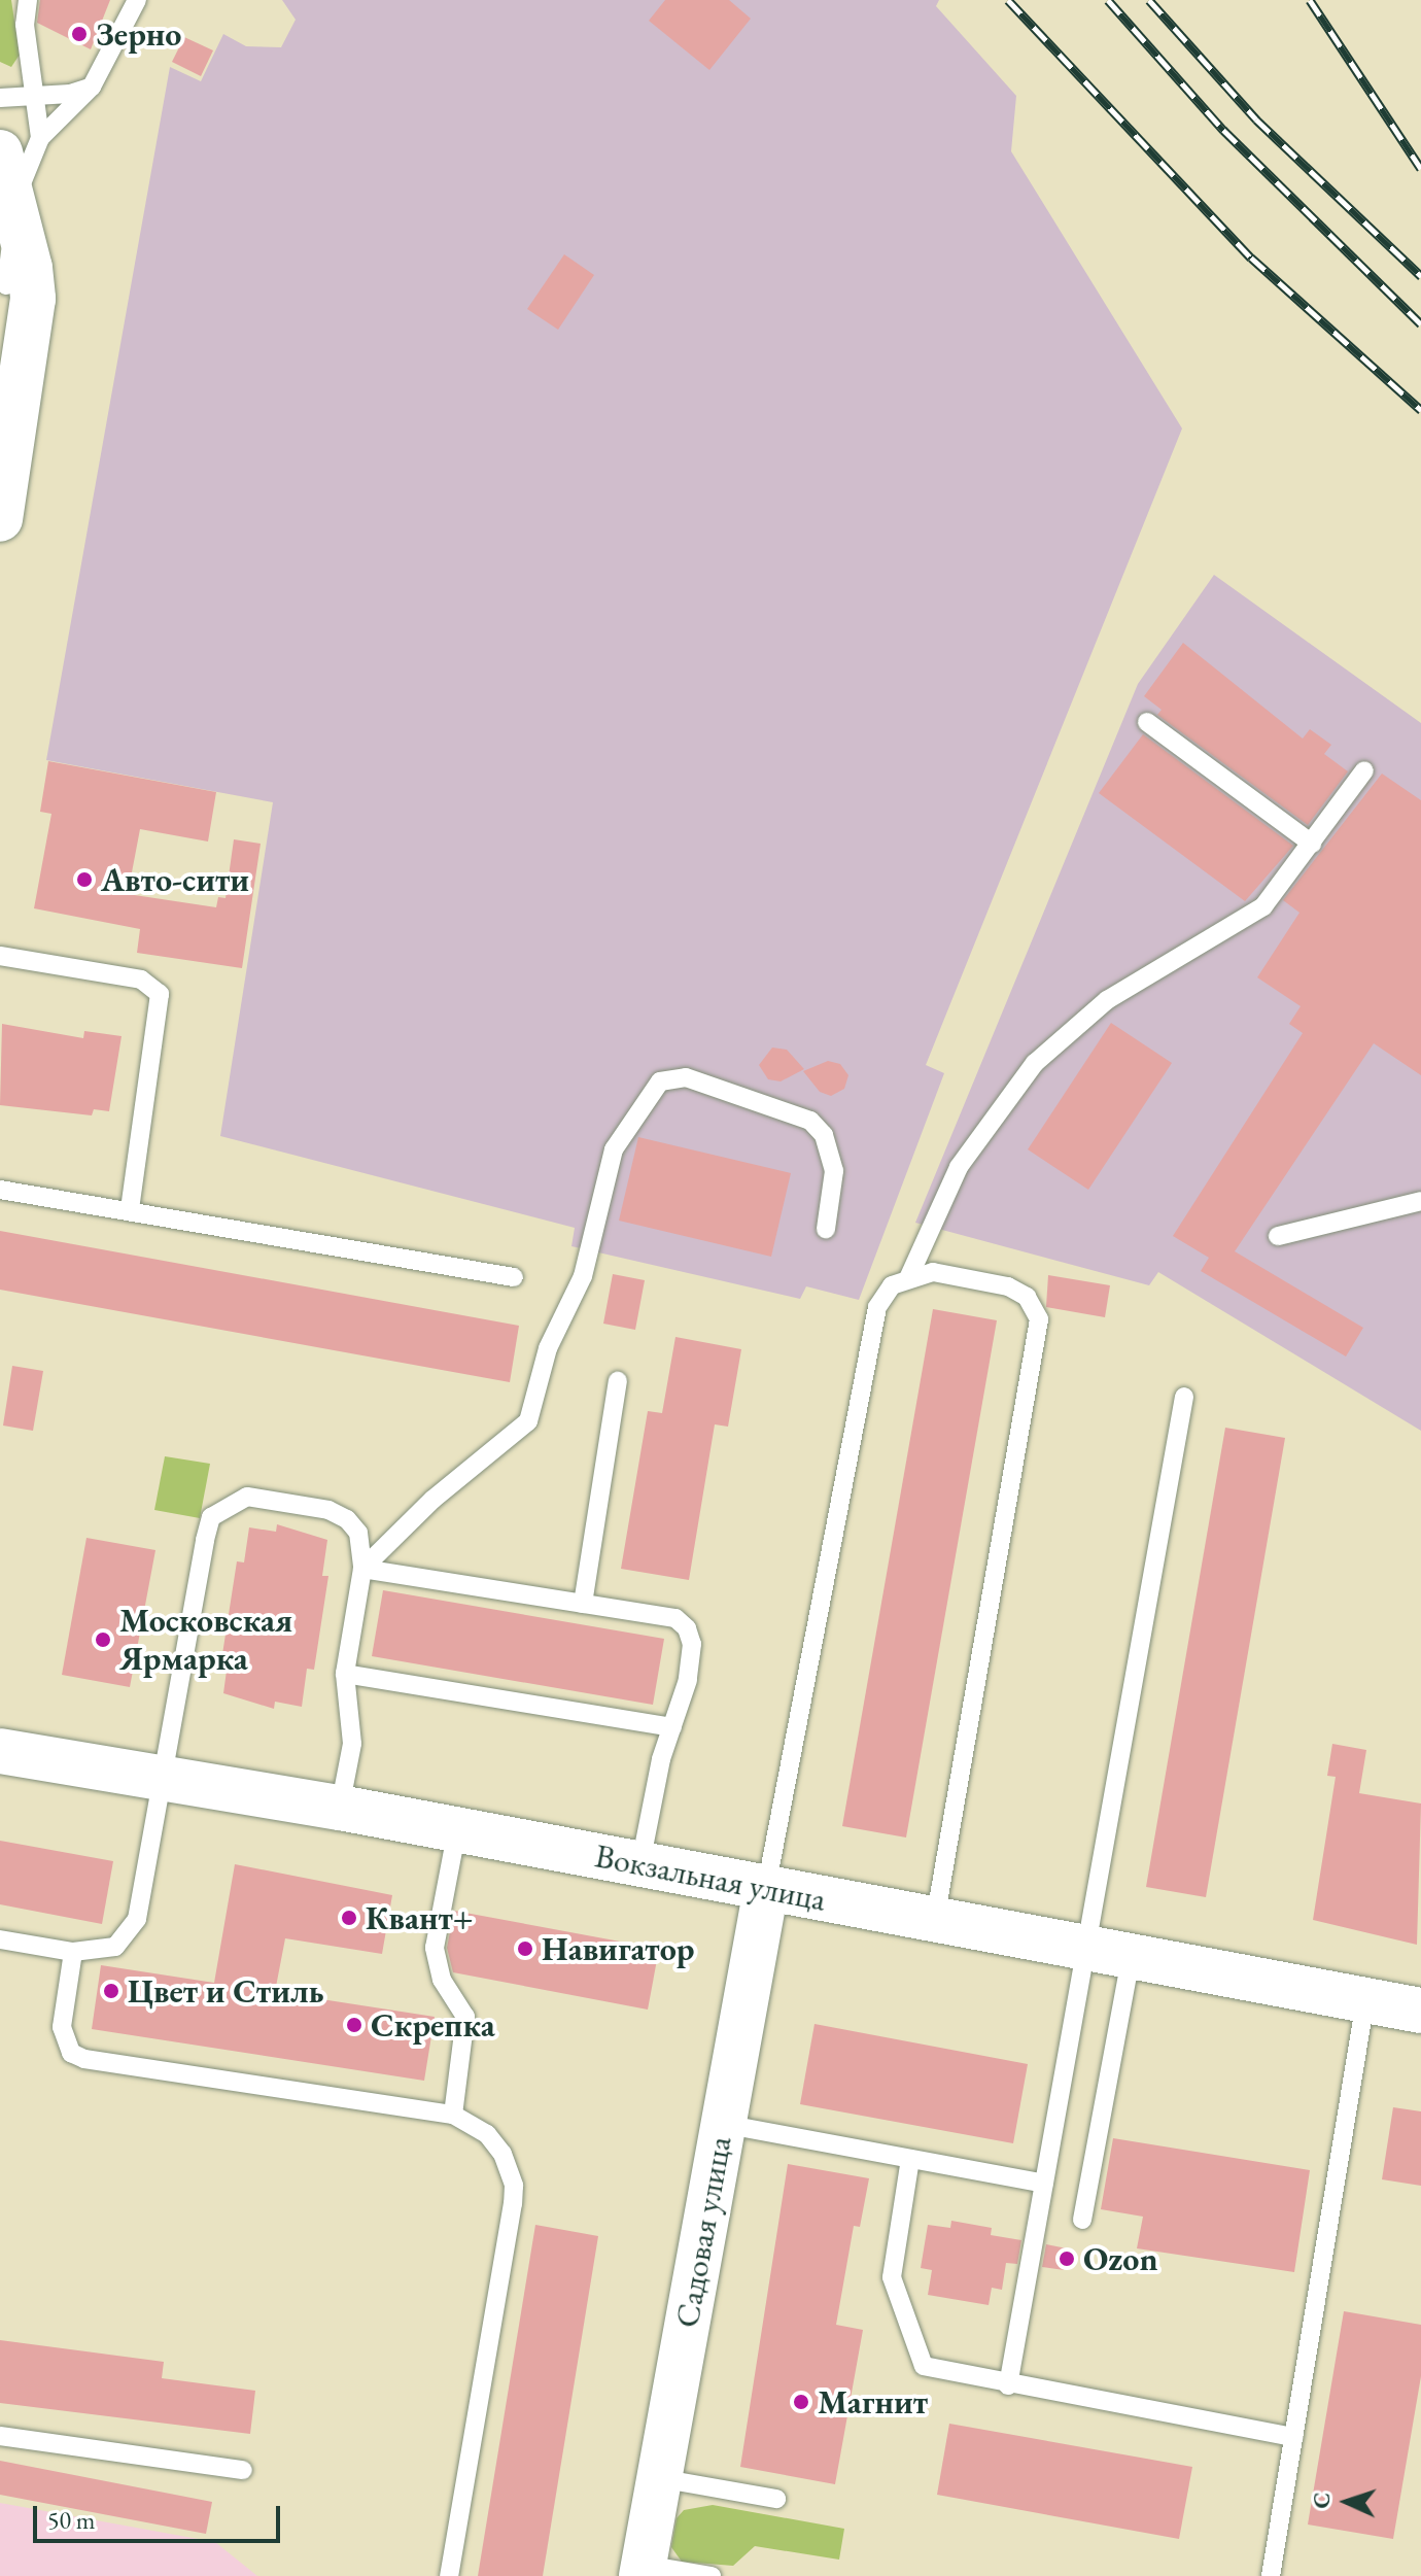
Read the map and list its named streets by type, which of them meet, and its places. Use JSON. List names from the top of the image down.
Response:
{
  "streets": {
    "main road": ["Вокзальная улица", "Садовая улица"]
  },
  "crossings": [
    ["Вокзальная улица", "Садовая улица"]
  ],
  "places": [
    "Зерно",
    "Авто-сити",
    "Московская Ярмарка",
    "Квант+",
    "Навигатор",
    "Цвет и Стиль",
    "Скрепка",
    "Ozon",
    "Магнит"
  ],
  "scale_bar": "50 m",
  "north": "left"
}
